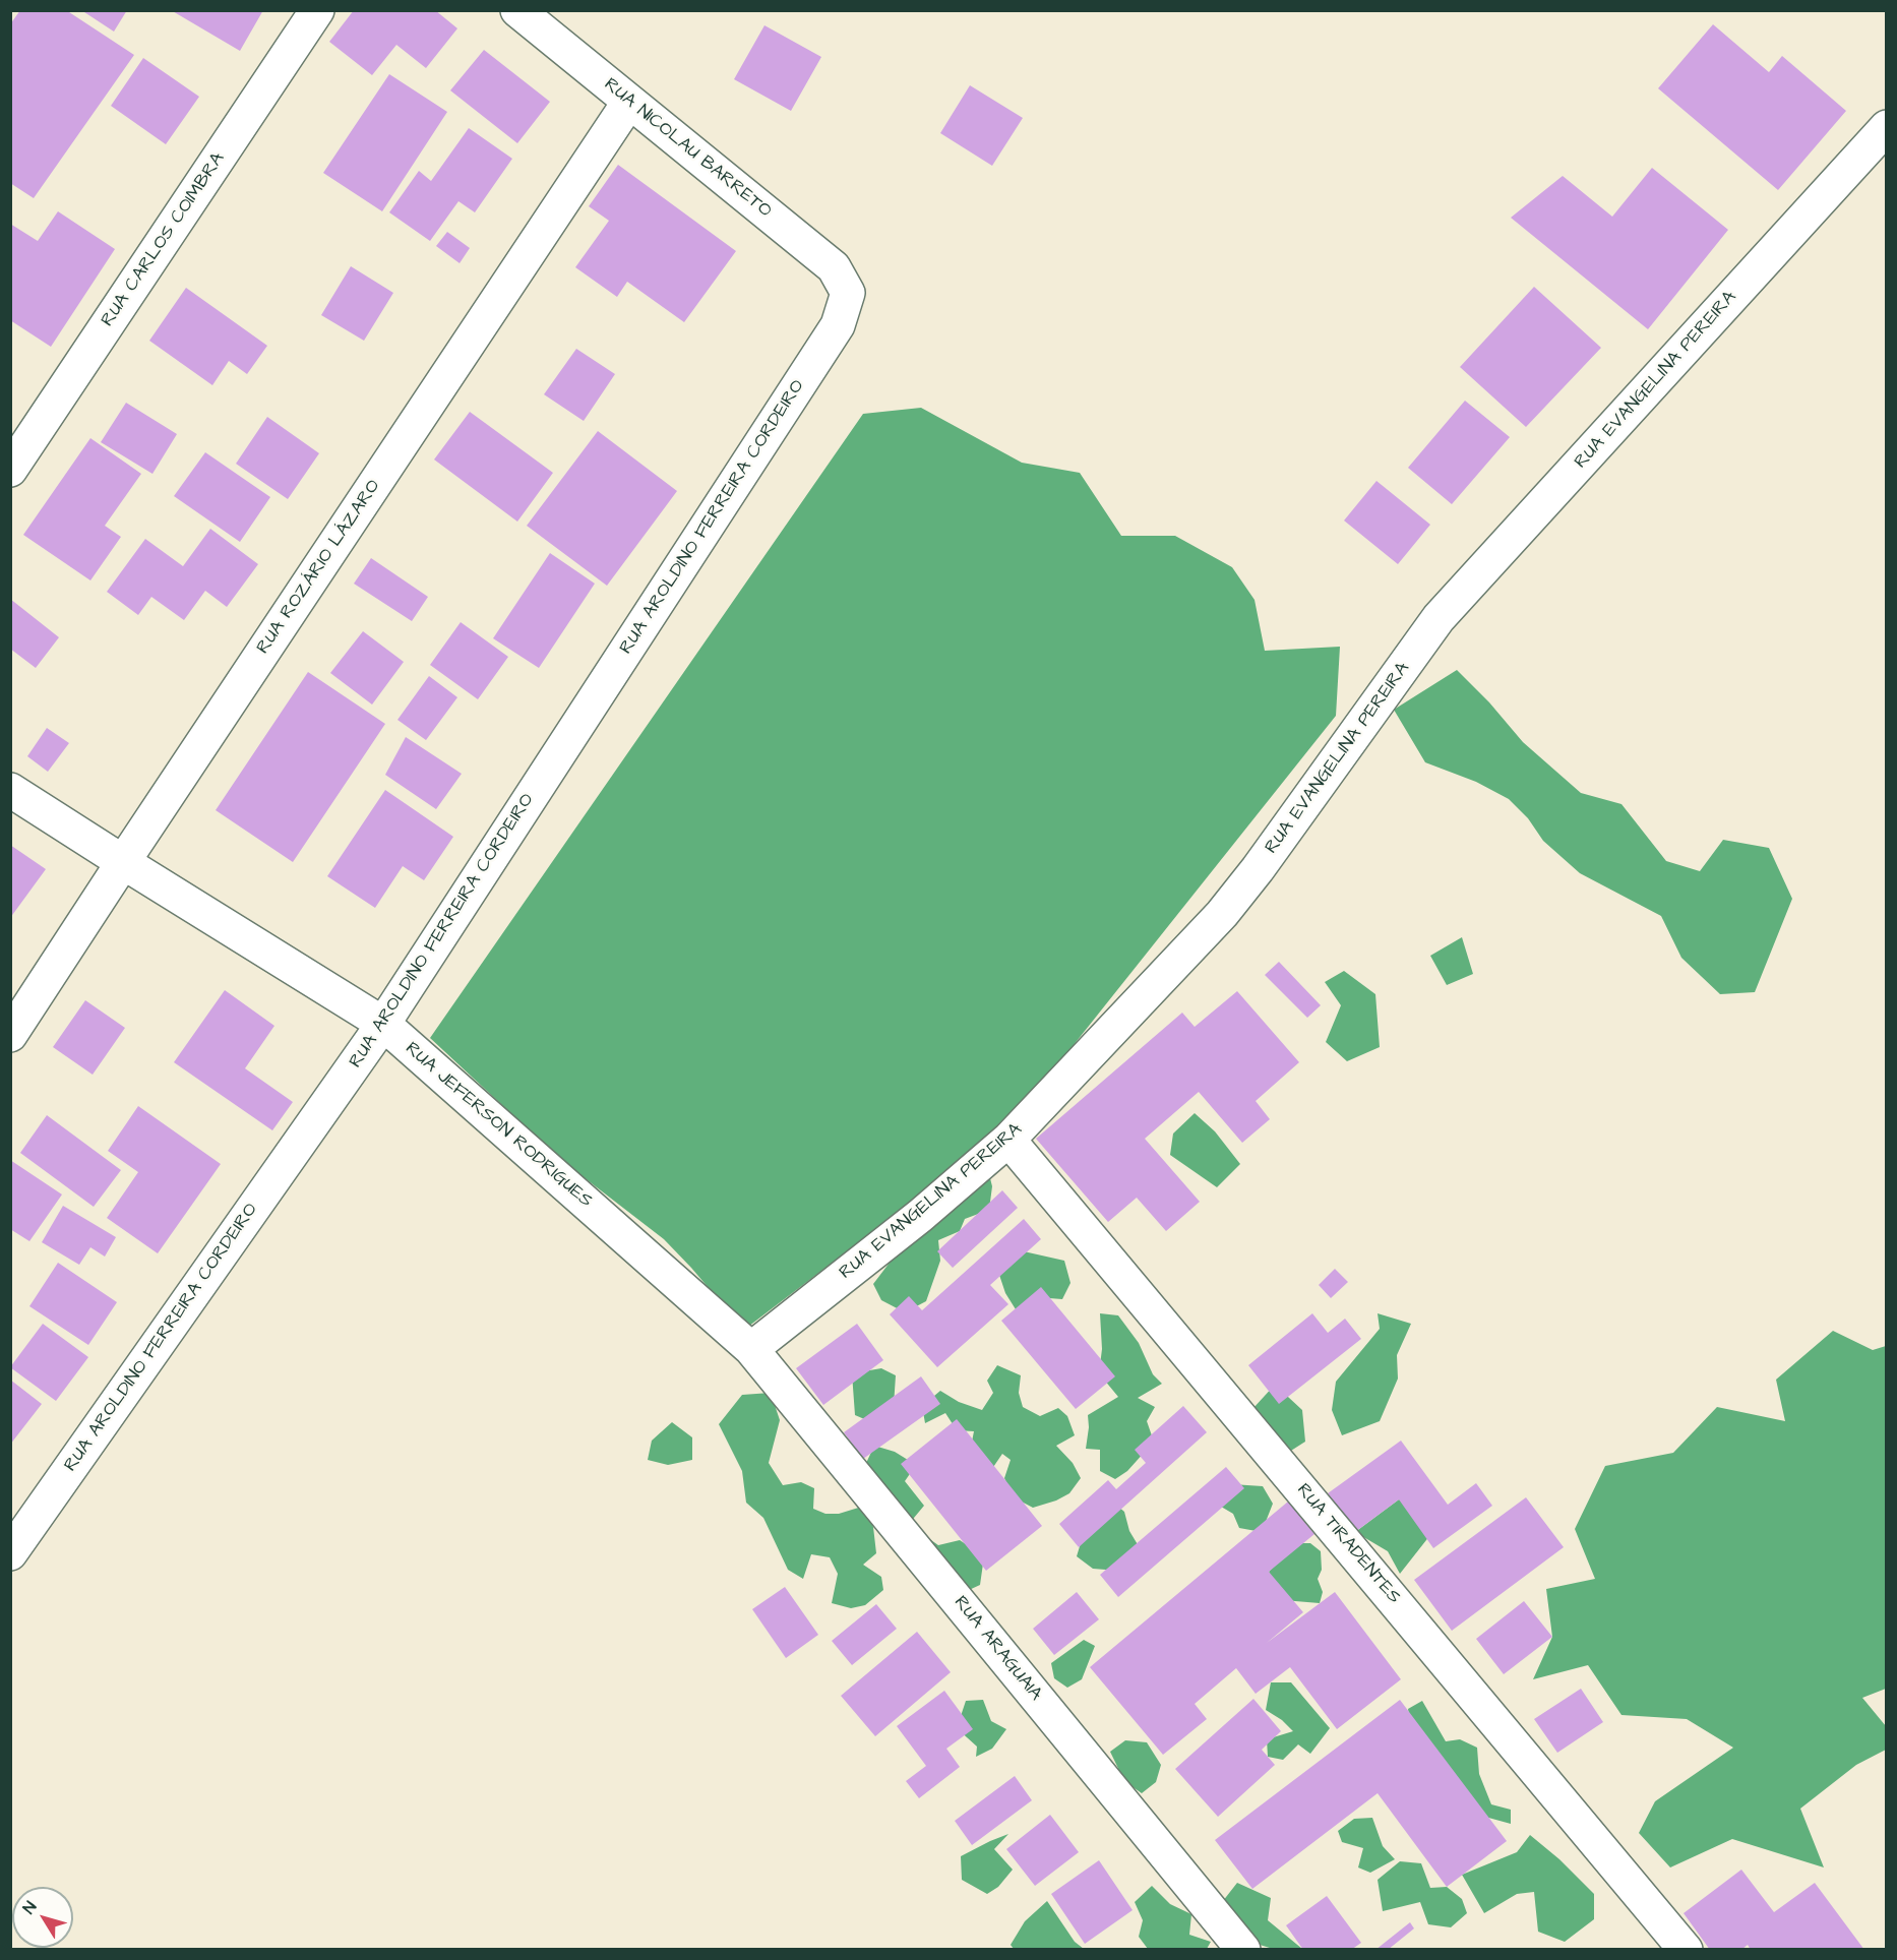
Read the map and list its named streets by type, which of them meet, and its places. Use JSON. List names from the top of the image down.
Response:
{
  "streets": {
    "street": [
      "RUA NICOLAU BARRETO",
      "RUA CARLOS COIMBRA",
      "RUA EVANGELINA PEREIRA",
      "RUA AROLDINO FERREIRA CORDEIRO",
      "RUA ROZÁRIO LÁZARO",
      "RUA JEFERSON RODRIGUES",
      "RUA TIRADENTES",
      "RUA ARAGUAIA"
    ]
  },
  "crossings": [
    ["RUA NICOLAU BARRETO", "RUA AROLDINO FERREIRA CORDEIRO"],
    ["RUA NICOLAU BARRETO", "RUA ROZÁRIO LÁZARO"],
    ["RUA EVANGELINA PEREIRA", "RUA JEFERSON RODRIGUES"],
    ["RUA EVANGELINA PEREIRA", "RUA TIRADENTES"],
    ["RUA EVANGELINA PEREIRA", "RUA ARAGUAIA"],
    ["RUA AROLDINO FERREIRA CORDEIRO", "RUA JEFERSON RODRIGUES"],
    ["RUA ROZÁRIO LÁZARO", "RUA JEFERSON RODRIGUES"],
    ["RUA JEFERSON RODRIGUES", "RUA ARAGUAIA"]
  ],
  "north": "top left"
}
